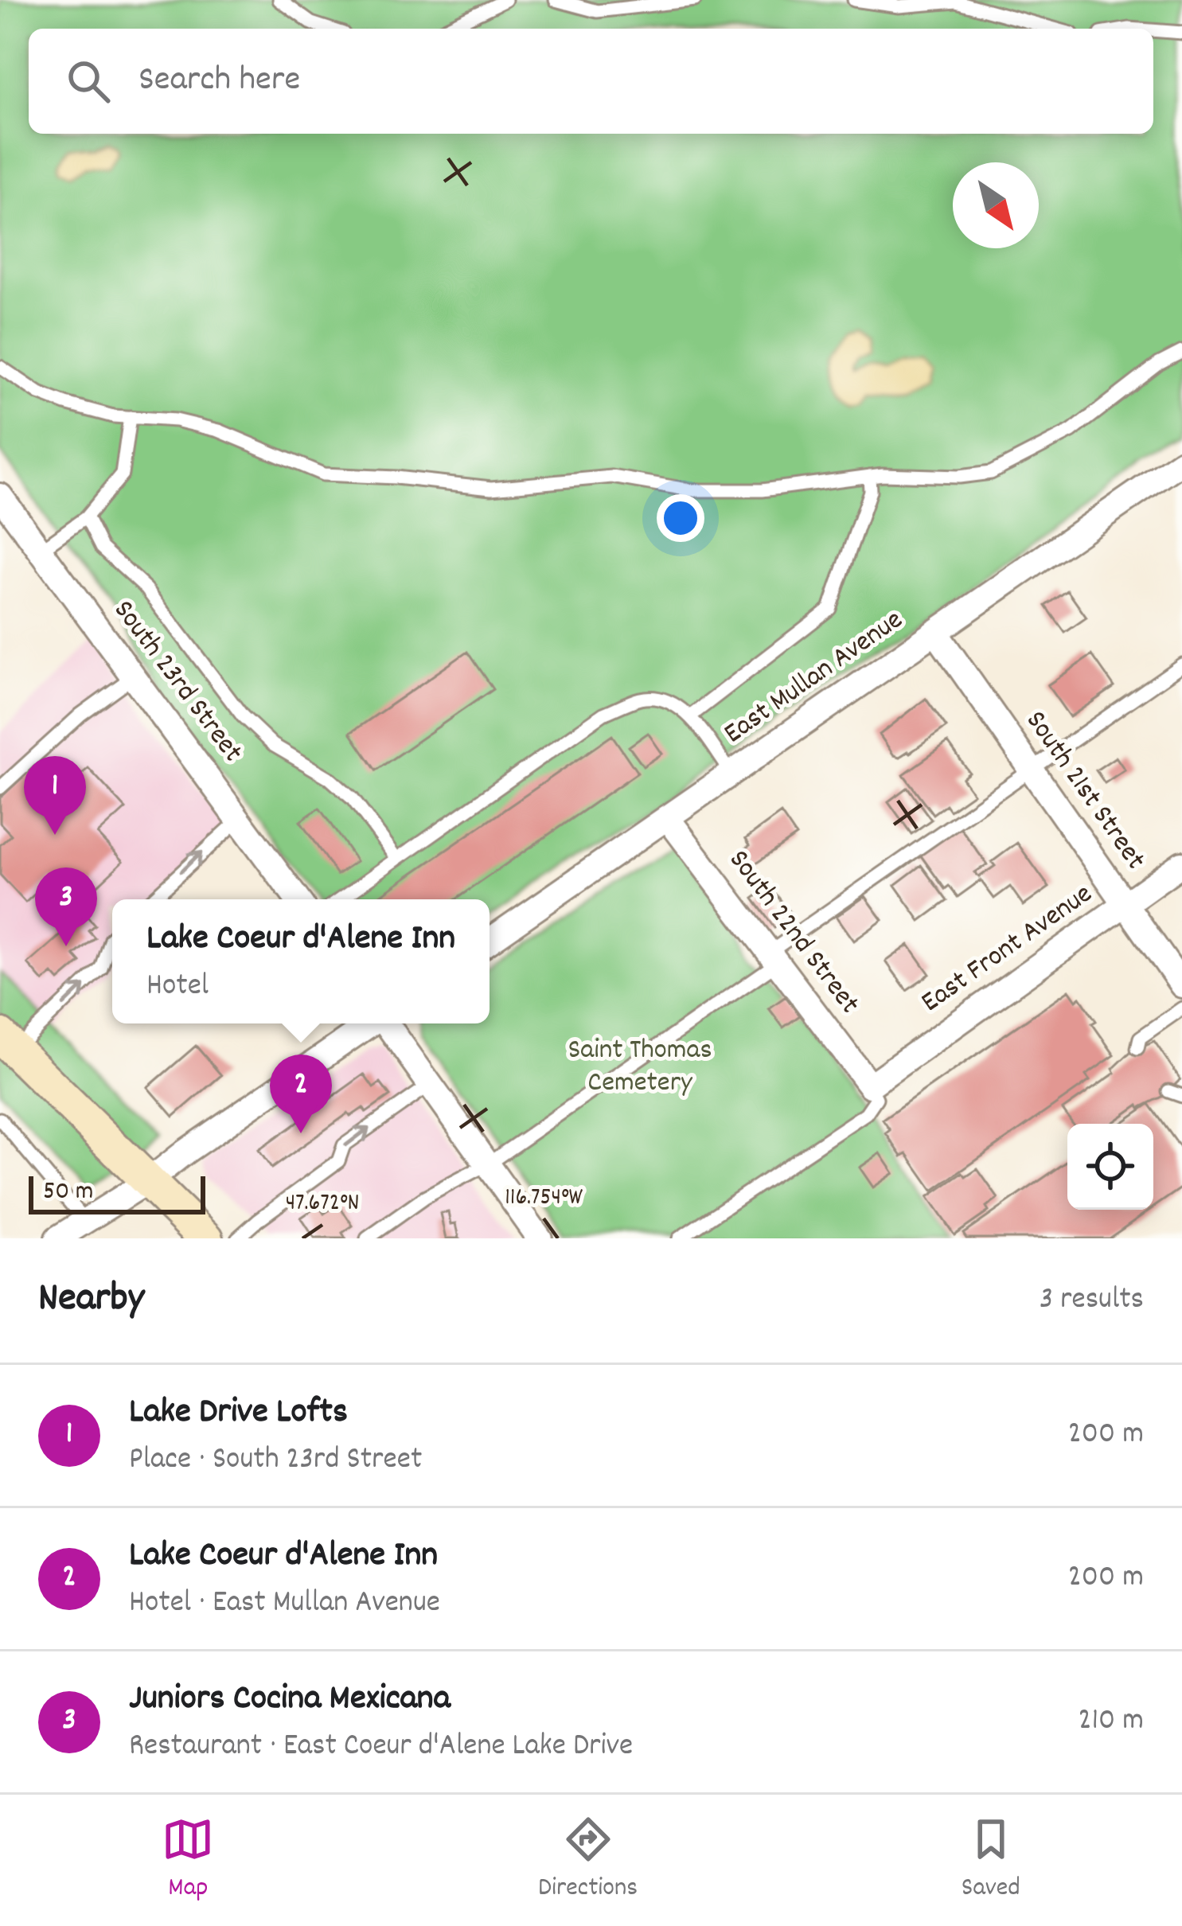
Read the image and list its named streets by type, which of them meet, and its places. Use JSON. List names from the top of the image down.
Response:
{
  "streets": {
    "street": [
      "East Mullan Avenue",
      "South 23rd Street",
      "South 21st Street",
      "South 22nd Street",
      "East Front Avenue"
    ]
  },
  "crossings": [
    ["East Mullan Avenue", "South 21st Street"],
    ["East Mullan Avenue", "South 22nd Street"],
    ["South 21st Street", "East Front Avenue"],
    ["South 22nd Street", "East Front Avenue"]
  ],
  "parks": ["Saint Thomas Cemetery"],
  "scale_bar": "50 m",
  "north": "bottom right",
  "page": {
    "search": "Search here",
    "pins": ["1", "3", "2"],
    "popup": ["Lake Coeur d'Alene Inn", "Hotel"],
    "scale": "50 m",
    "heading": ["Nearby", "3 results"],
    "list": [
      {
        "mark": "1",
        "name": "Lake Drive Lofts",
        "note": "Place · South 23rd Street",
        "value": "200 m"
      },
      {
        "mark": "2",
        "name": "Lake Coeur d'Alene Inn",
        "note": "Hotel · East Mullan Avenue",
        "value": "200 m"
      },
      {
        "mark": "3",
        "name": "Juniors Cocina Mexicana",
        "note": "Restaurant · East Coeur d'Alene Lake Drive",
        "value": "210 m"
      }
    ],
    "nav": ["Map", "Directions", "Saved"]
  },
  "coordinates": ["116.754°W", "47.672°N"]
}
